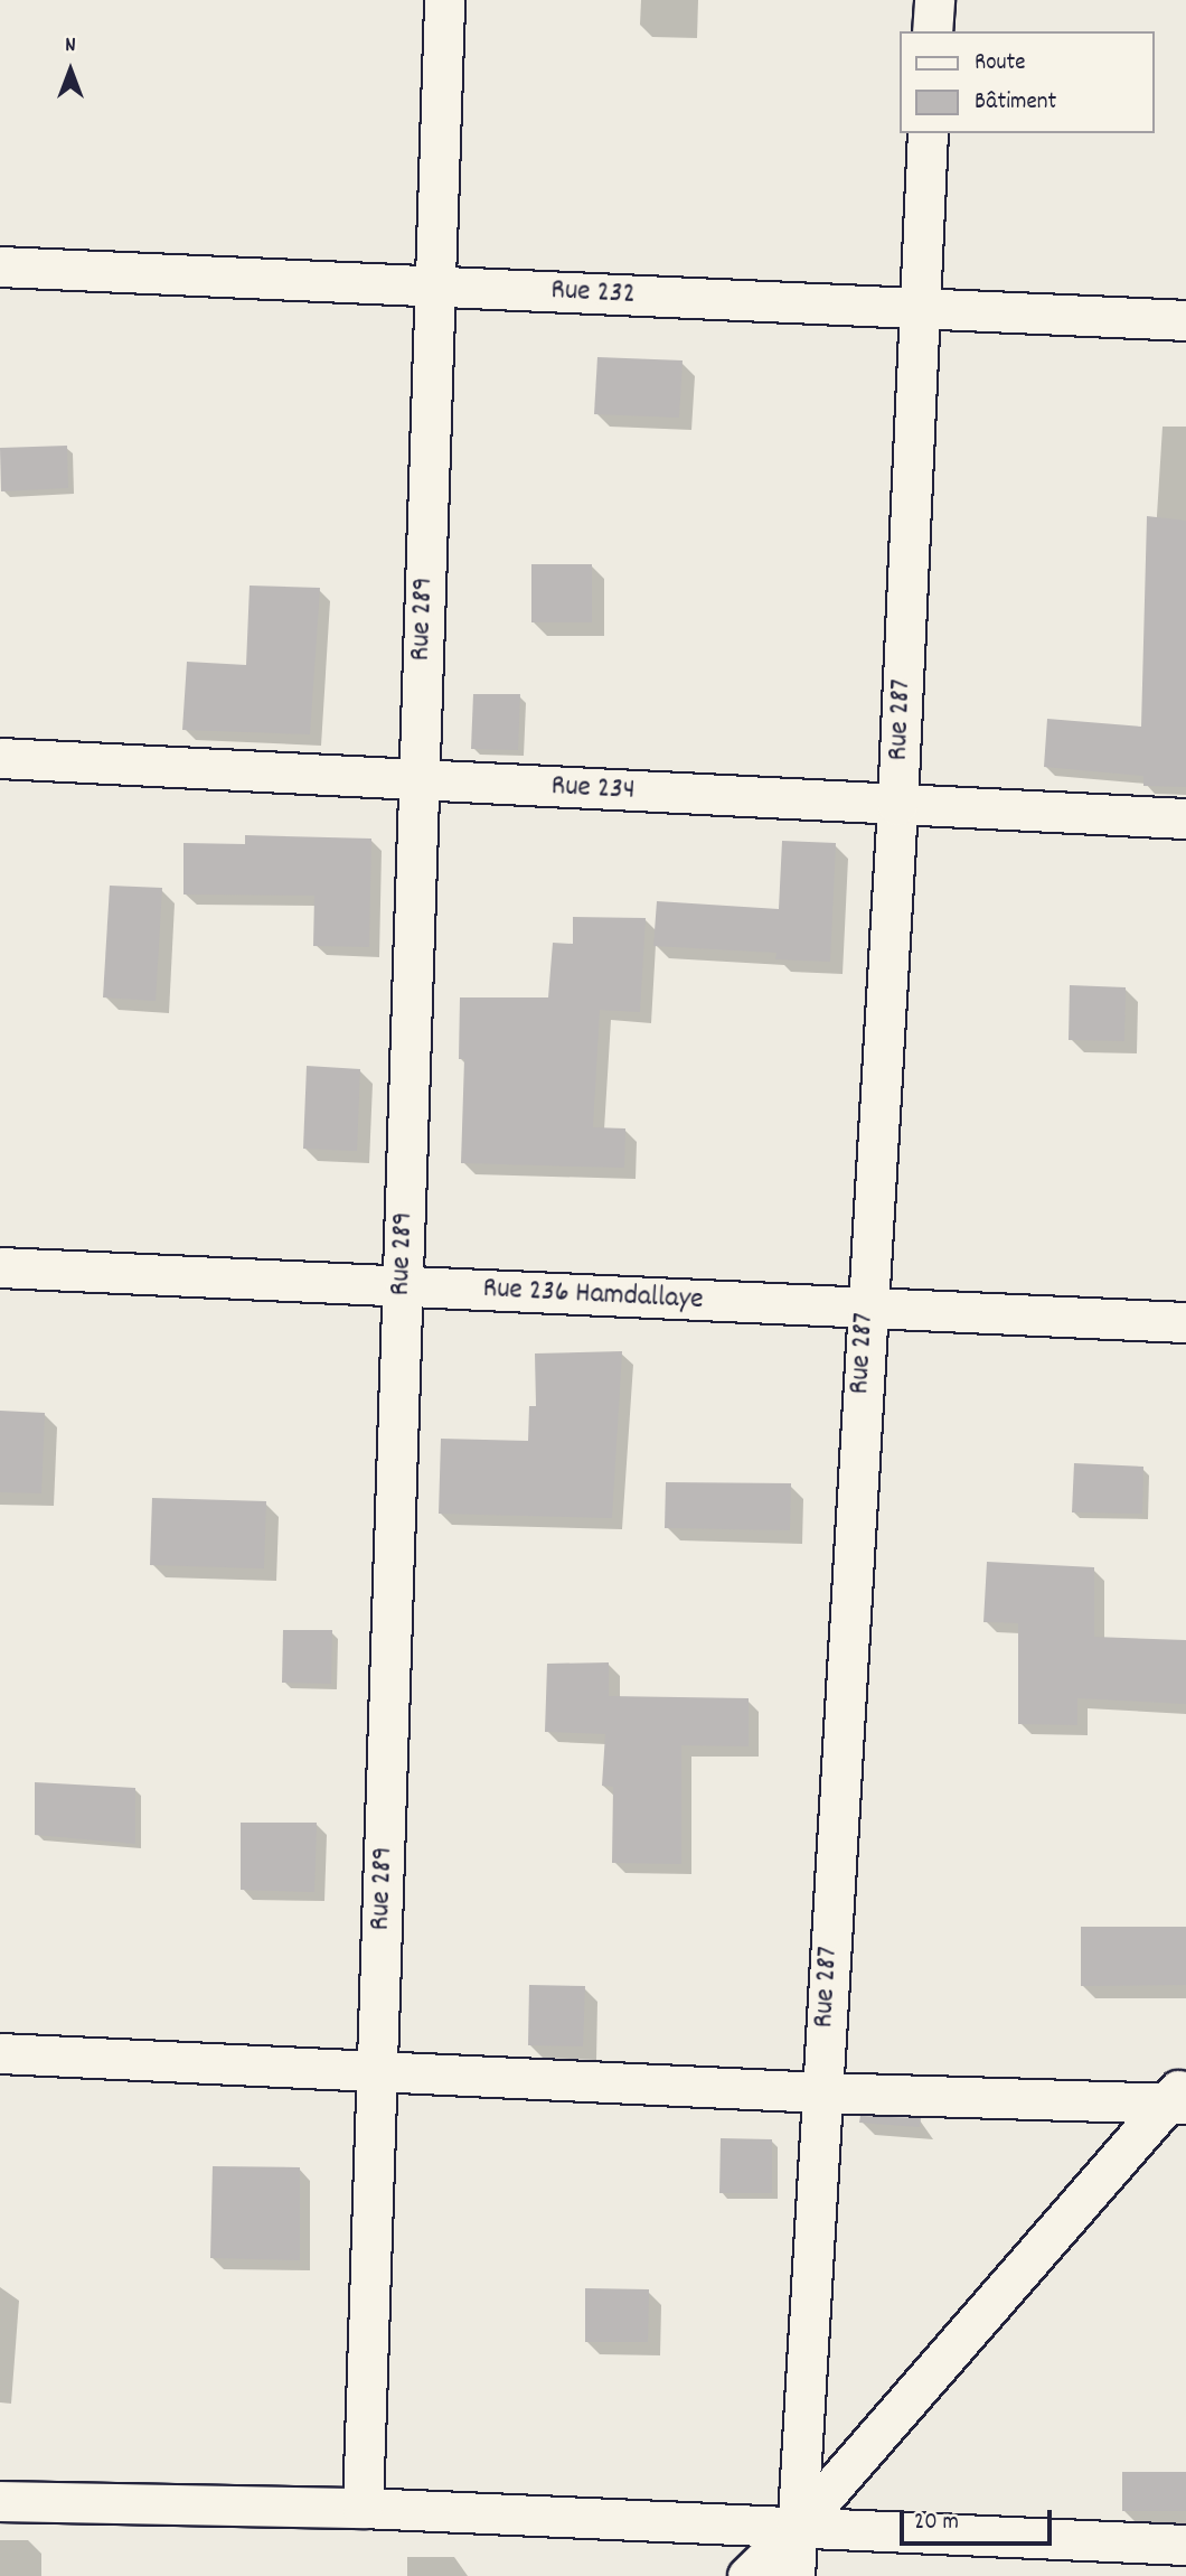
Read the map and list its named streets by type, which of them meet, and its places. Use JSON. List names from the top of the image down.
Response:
{
  "streets": {
    "street": [
      "Rue 232",
      "Rue 289",
      "Rue 287",
      "Rue 234",
      "Rue 236 Hamdallaye"
    ]
  },
  "crossings": [
    ["Rue 232", "Rue 289"],
    ["Rue 232", "Rue 287"],
    ["Rue 289", "Rue 234"],
    ["Rue 289", "Rue 236 Hamdallaye"],
    ["Rue 287", "Rue 234"],
    ["Rue 287", "Rue 236 Hamdallaye"]
  ],
  "legend": ["Route", "Bâtiment"],
  "scale_bar": "20 m",
  "north": "top"
}
